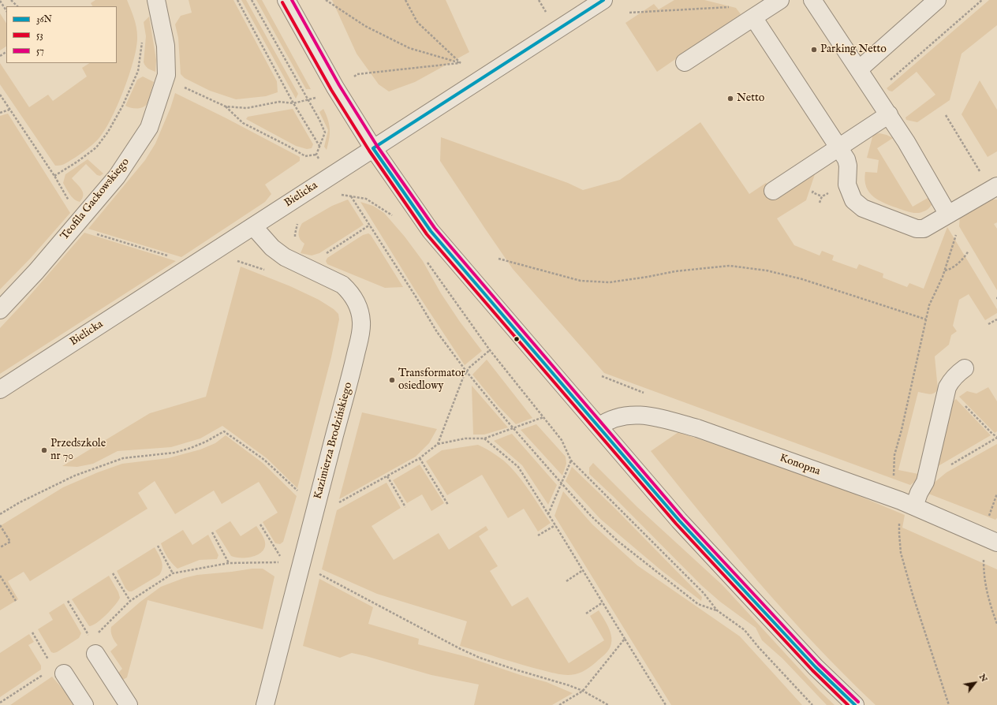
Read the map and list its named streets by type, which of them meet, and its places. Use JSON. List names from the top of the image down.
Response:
{
  "streets": {
    "street": [
      "Bielicka",
      "Teofila Gackowskiego",
      "Kazimierza Brodzińskiego",
      "Konopna"
    ]
  },
  "crossings": [
    ["Bielicka", "Kazimierza Brodzińskiego"]
  ],
  "places": [
    "Parking Netto",
    "Netto",
    "Transformator osiedlowy",
    "Przedszkole nr 70"
  ],
  "lines": ["transit line 36N", "transit line 57", "transit line 53"],
  "legend": ["36N", "53", "57"],
  "north": "top right"
}
